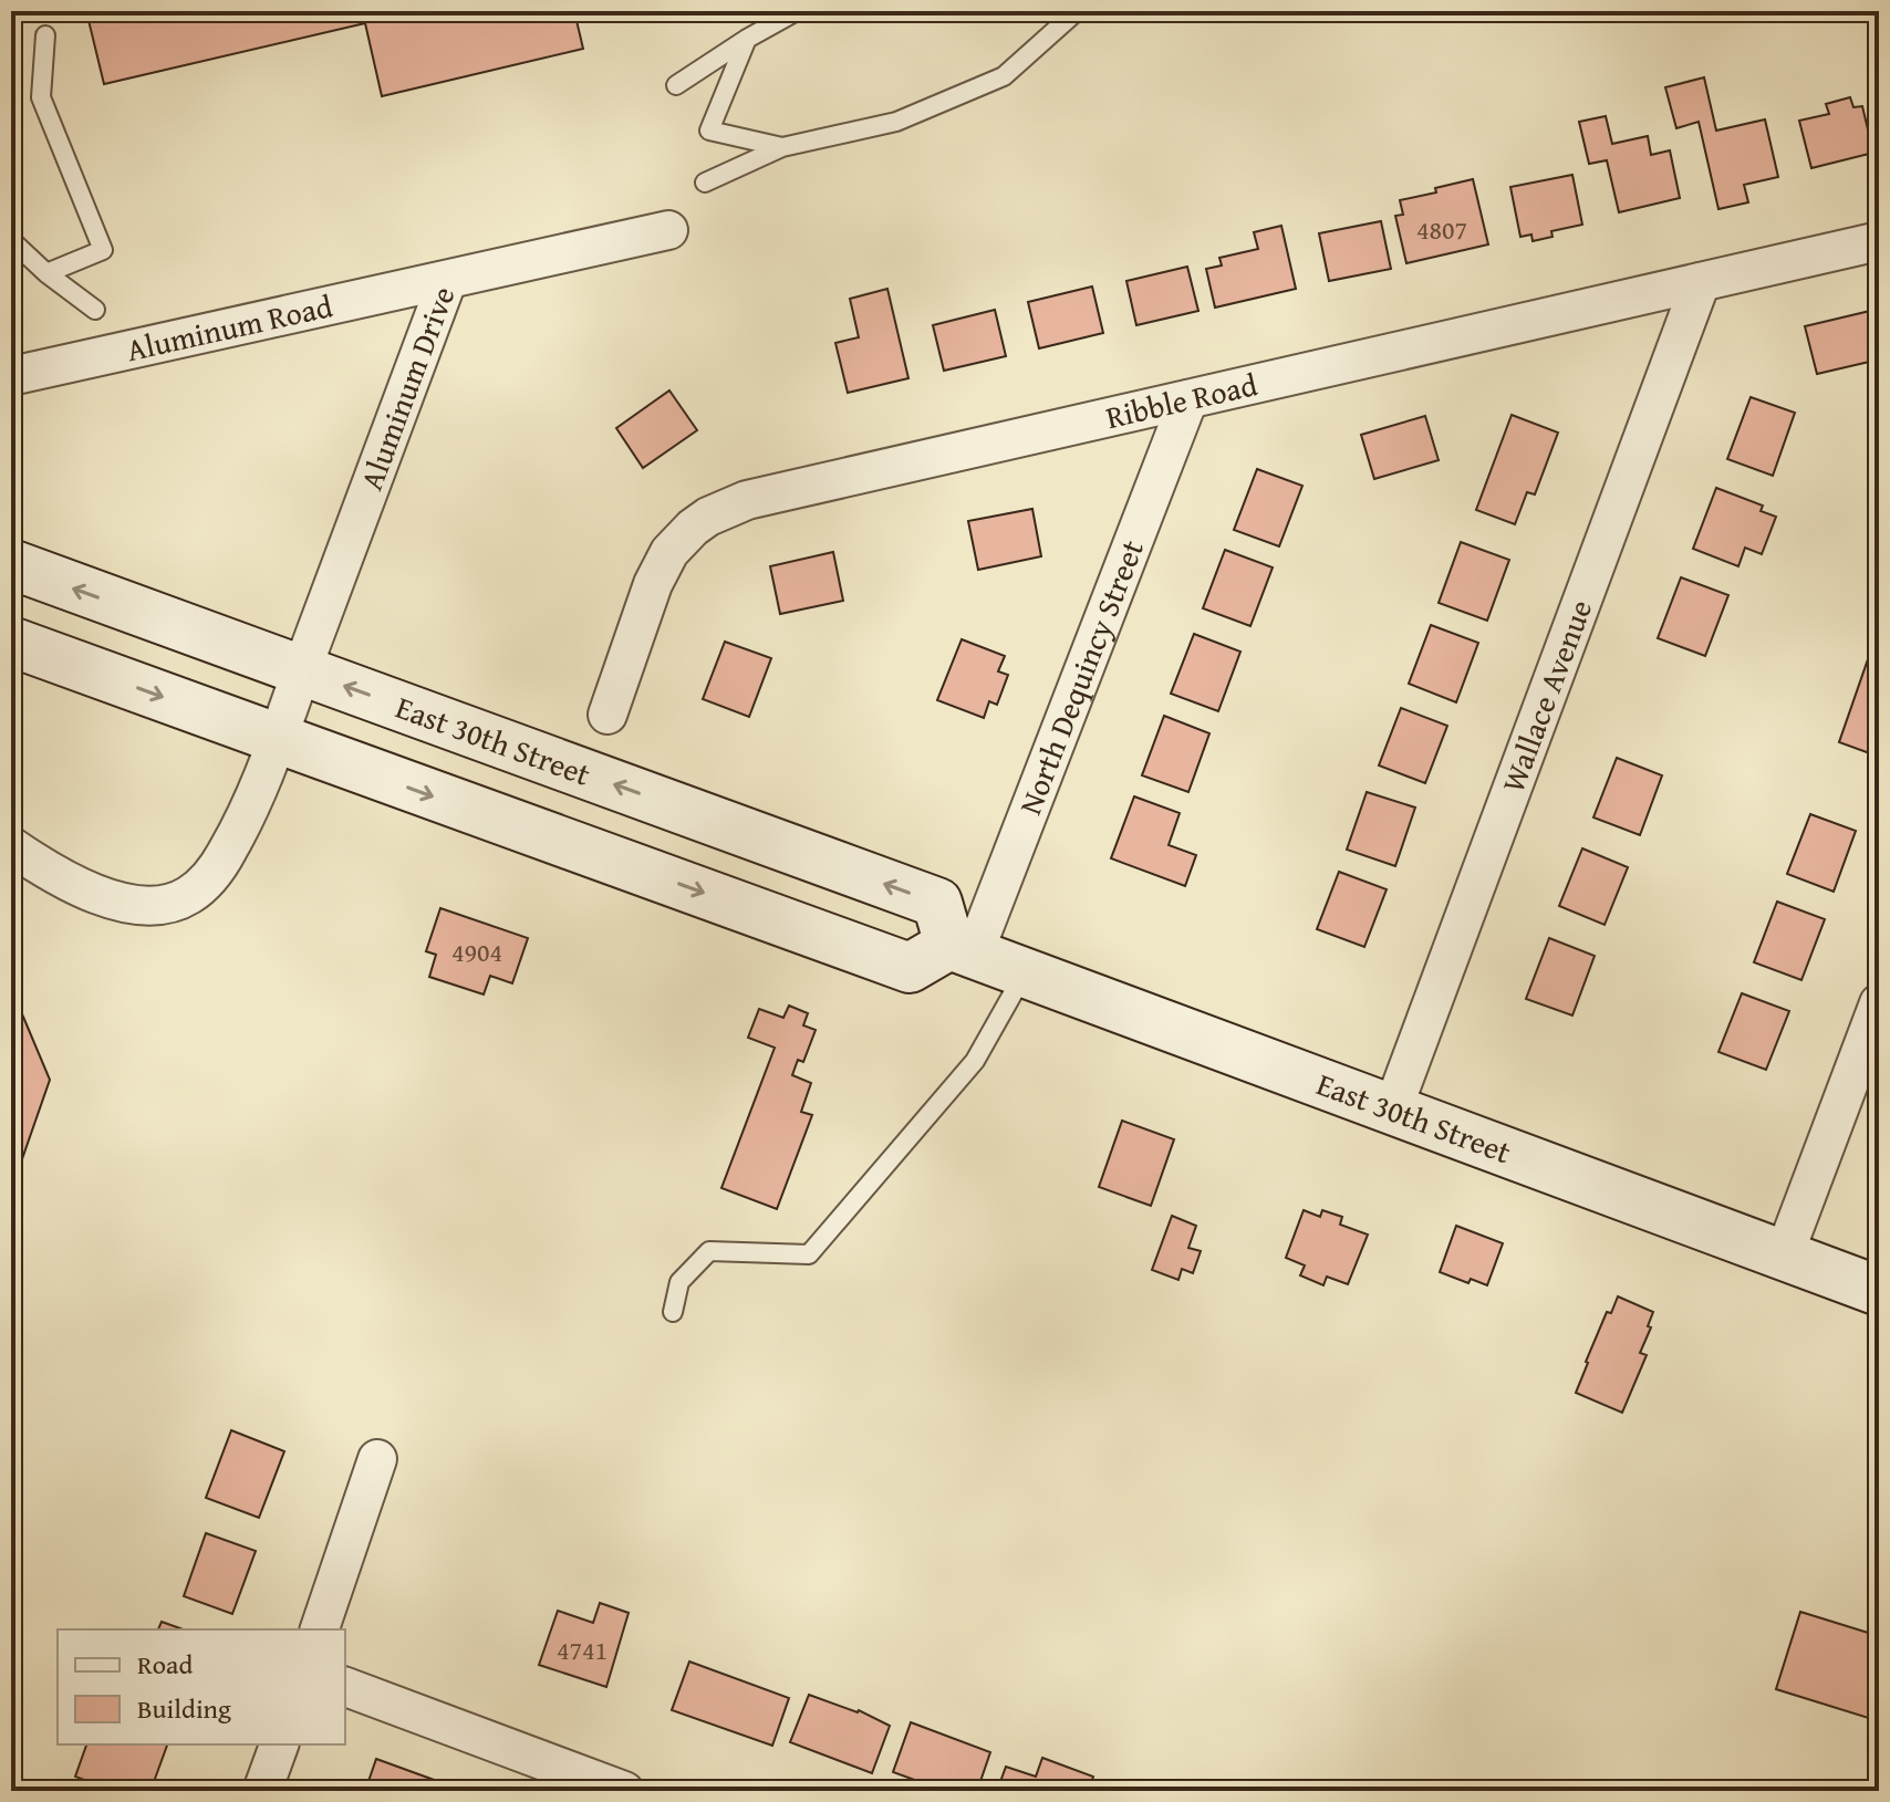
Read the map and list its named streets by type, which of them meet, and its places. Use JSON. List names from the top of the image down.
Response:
{
  "streets": {
    "main road": ["East 30th Street"],
    "street": [
      "Aluminum Road",
      "Aluminum Drive",
      "Ribble Road",
      "North Dequincy Street",
      "Wallace Avenue"
    ]
  },
  "crossings": [
    ["Aluminum Road", "Aluminum Drive"],
    ["Aluminum Drive", "East 30th Street"],
    ["Ribble Road", "North Dequincy Street"],
    ["Ribble Road", "Wallace Avenue"],
    ["North Dequincy Street", "East 30th Street"],
    ["Wallace Avenue", "East 30th Street"]
  ],
  "house_numbers": ["4807", "4904", "4741"],
  "legend": ["Road", "Building"]
}
